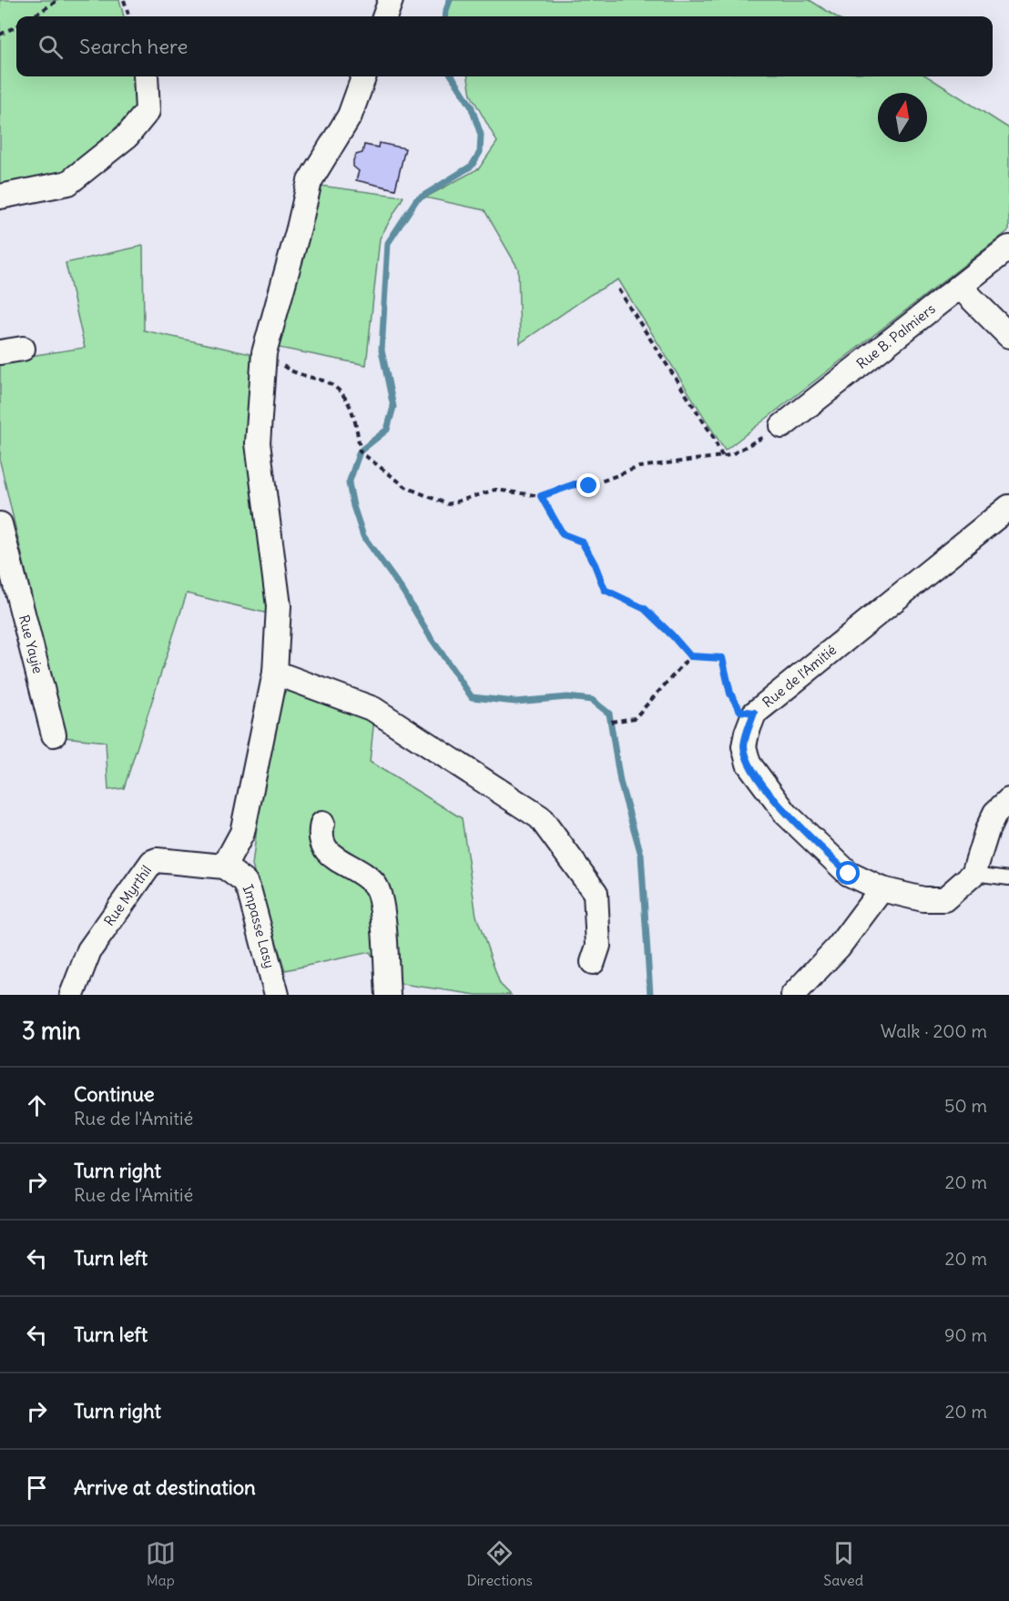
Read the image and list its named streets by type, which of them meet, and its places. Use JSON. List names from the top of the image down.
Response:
{
  "streets": {
    "street": [
      "Rue B. Palmiers",
      "Rue Yayie",
      "Rue de l'Amitié",
      "Rue Myrthil",
      "Impasse Lasy"
    ]
  },
  "crossings": [
    ["Rue Myrthil", "Impasse Lasy"]
  ],
  "north": "top",
  "page": {
    "search": "Search here",
    "heading": ["3 min", "Walk · 200 m"],
    "list": [
      ["Continue", "Rue de l'Amitié", "50 m"],
      ["Turn right", "Rue de l'Amitié", "20 m"],
      ["Turn left", "20 m"],
      ["Turn left", "90 m"],
      ["Turn right", "20 m"],
      "Arrive at destination"
    ],
    "nav": ["Map", "Directions", "Saved"]
  }
}
